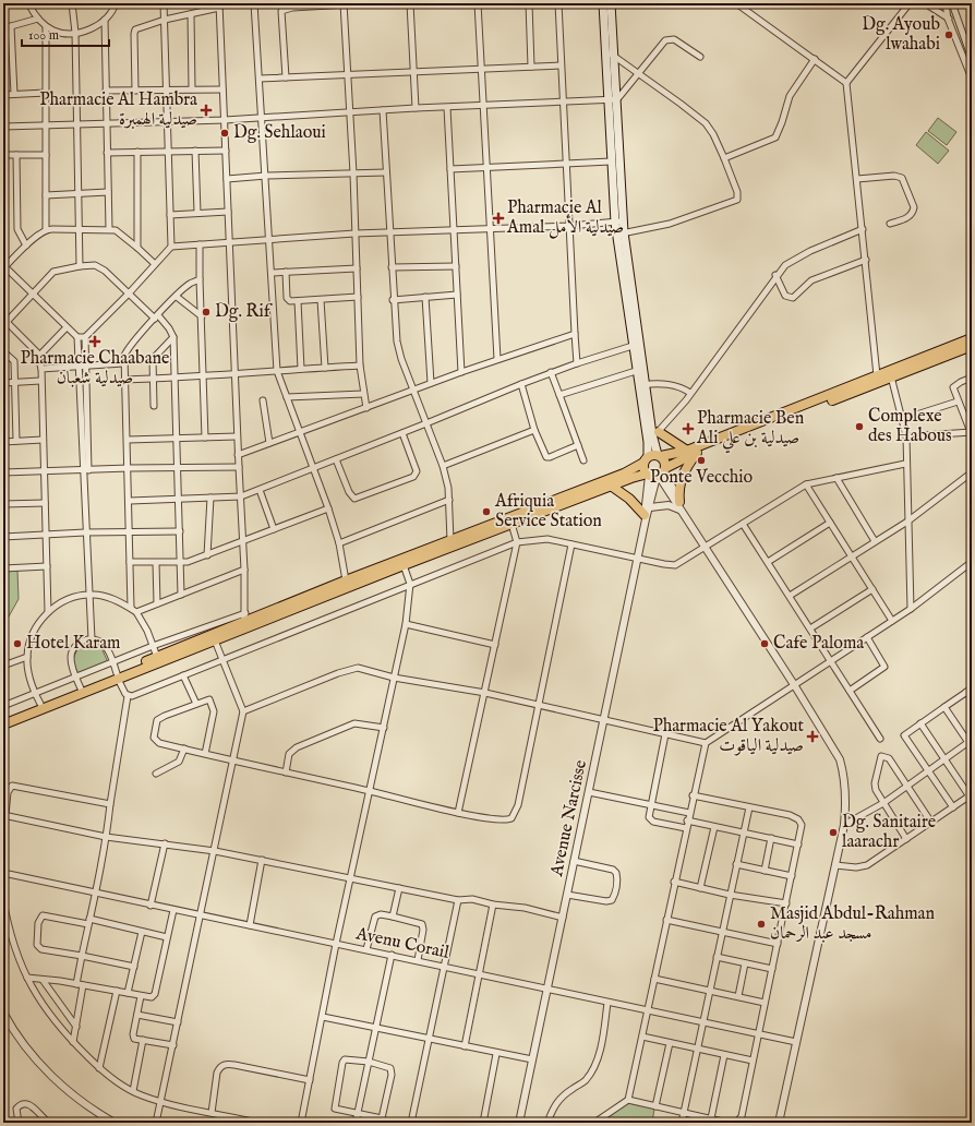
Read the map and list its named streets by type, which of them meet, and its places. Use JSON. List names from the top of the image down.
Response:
{
  "streets": {
    "street": ["Avenue Narcisse", "Avenu Corail"]
  },
  "crossings": [
    ["Avenue Narcisse", "Avenu Corail"]
  ],
  "places": {
    "other": [
      "Dg. Ayoub lwahabi",
      "Dg. Sehlaoui",
      "Dg. Rif",
      "Complexe des Habous",
      "Ponte Vecchio",
      "Afriquia Service Station",
      "Hotel Karam",
      "Cafe Paloma",
      "Dg. Sanitaire laarachr",
      "Masjid Abdul-Rahman مسجد عبد الرحمان"
    ],
    "health": [
      "Pharmacie Al Hambra صيدلية الهمبرة",
      "Pharmacie Al Amal صيدلية الأمل",
      "Pharmacie Chaabane صيدلية شعبان",
      "Pharmacie Ben Ali صيدلية بن علي",
      "Pharmacie Al Yakout صيدلية الياقوت"
    ]
  },
  "scale_bar": "100 m"
}
